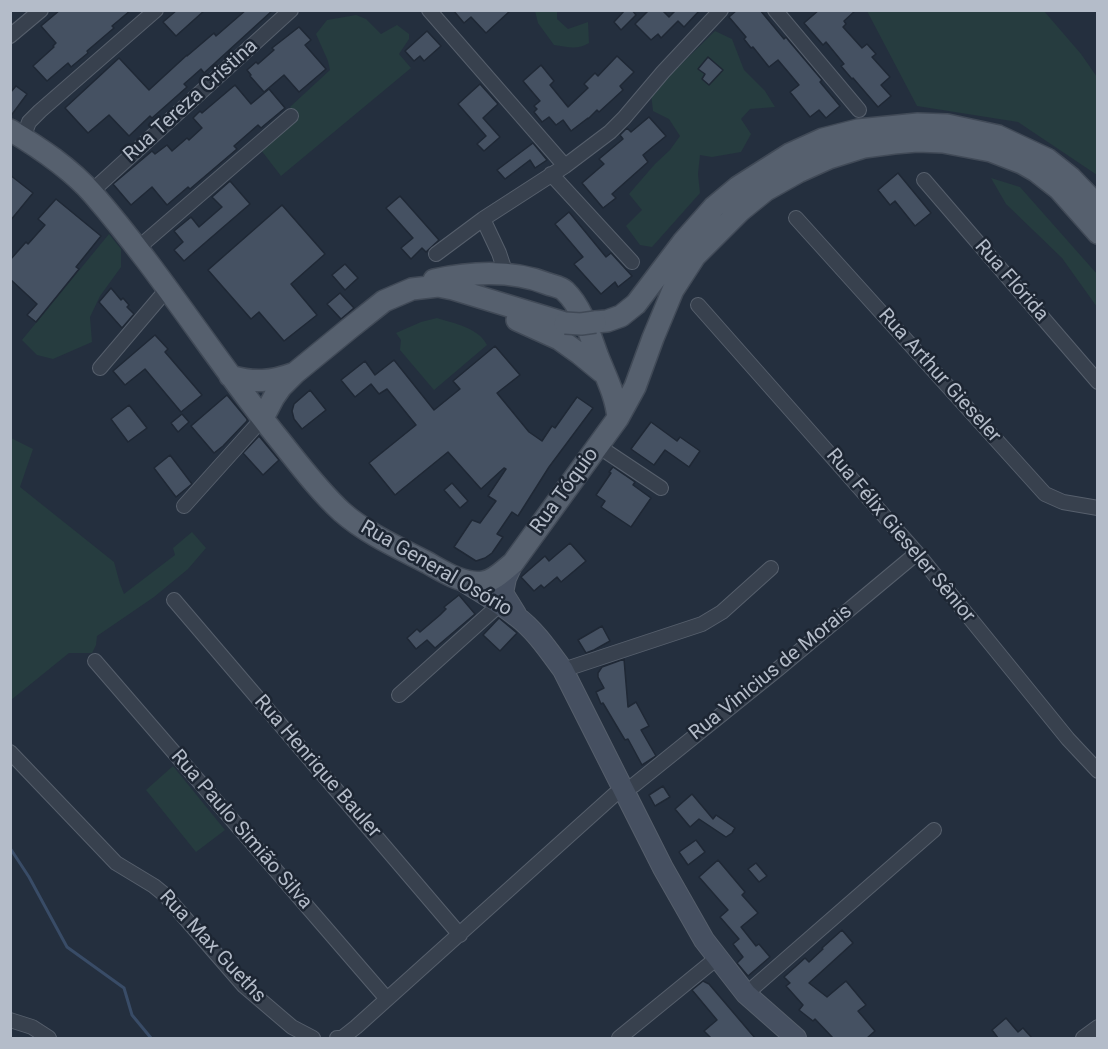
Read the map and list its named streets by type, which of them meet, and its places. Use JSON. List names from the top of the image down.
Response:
{
  "streets": {
    "main road": ["Rua Tóquio", "Rua General Osório"],
    "street": [
      "Rua Tereza Cristina",
      "Rua Flórida",
      "Rua Arthur Gieseler",
      "Rua Félix Gieseler Sênior",
      "Rua Vinicius de Morais",
      "Rua Henrique Bauler",
      "Rua Paulo Simião Silva",
      "Rua Max Gueths"
    ]
  },
  "crossings": [
    ["Rua Tereza Cristina", "Rua General Osório"],
    ["Rua Tóquio", "Rua General Osório"],
    ["Rua Félix Gieseler Sênior", "Rua Vinicius de Morais"],
    ["Rua General Osório", "Rua Vinicius de Morais"]
  ]
}
